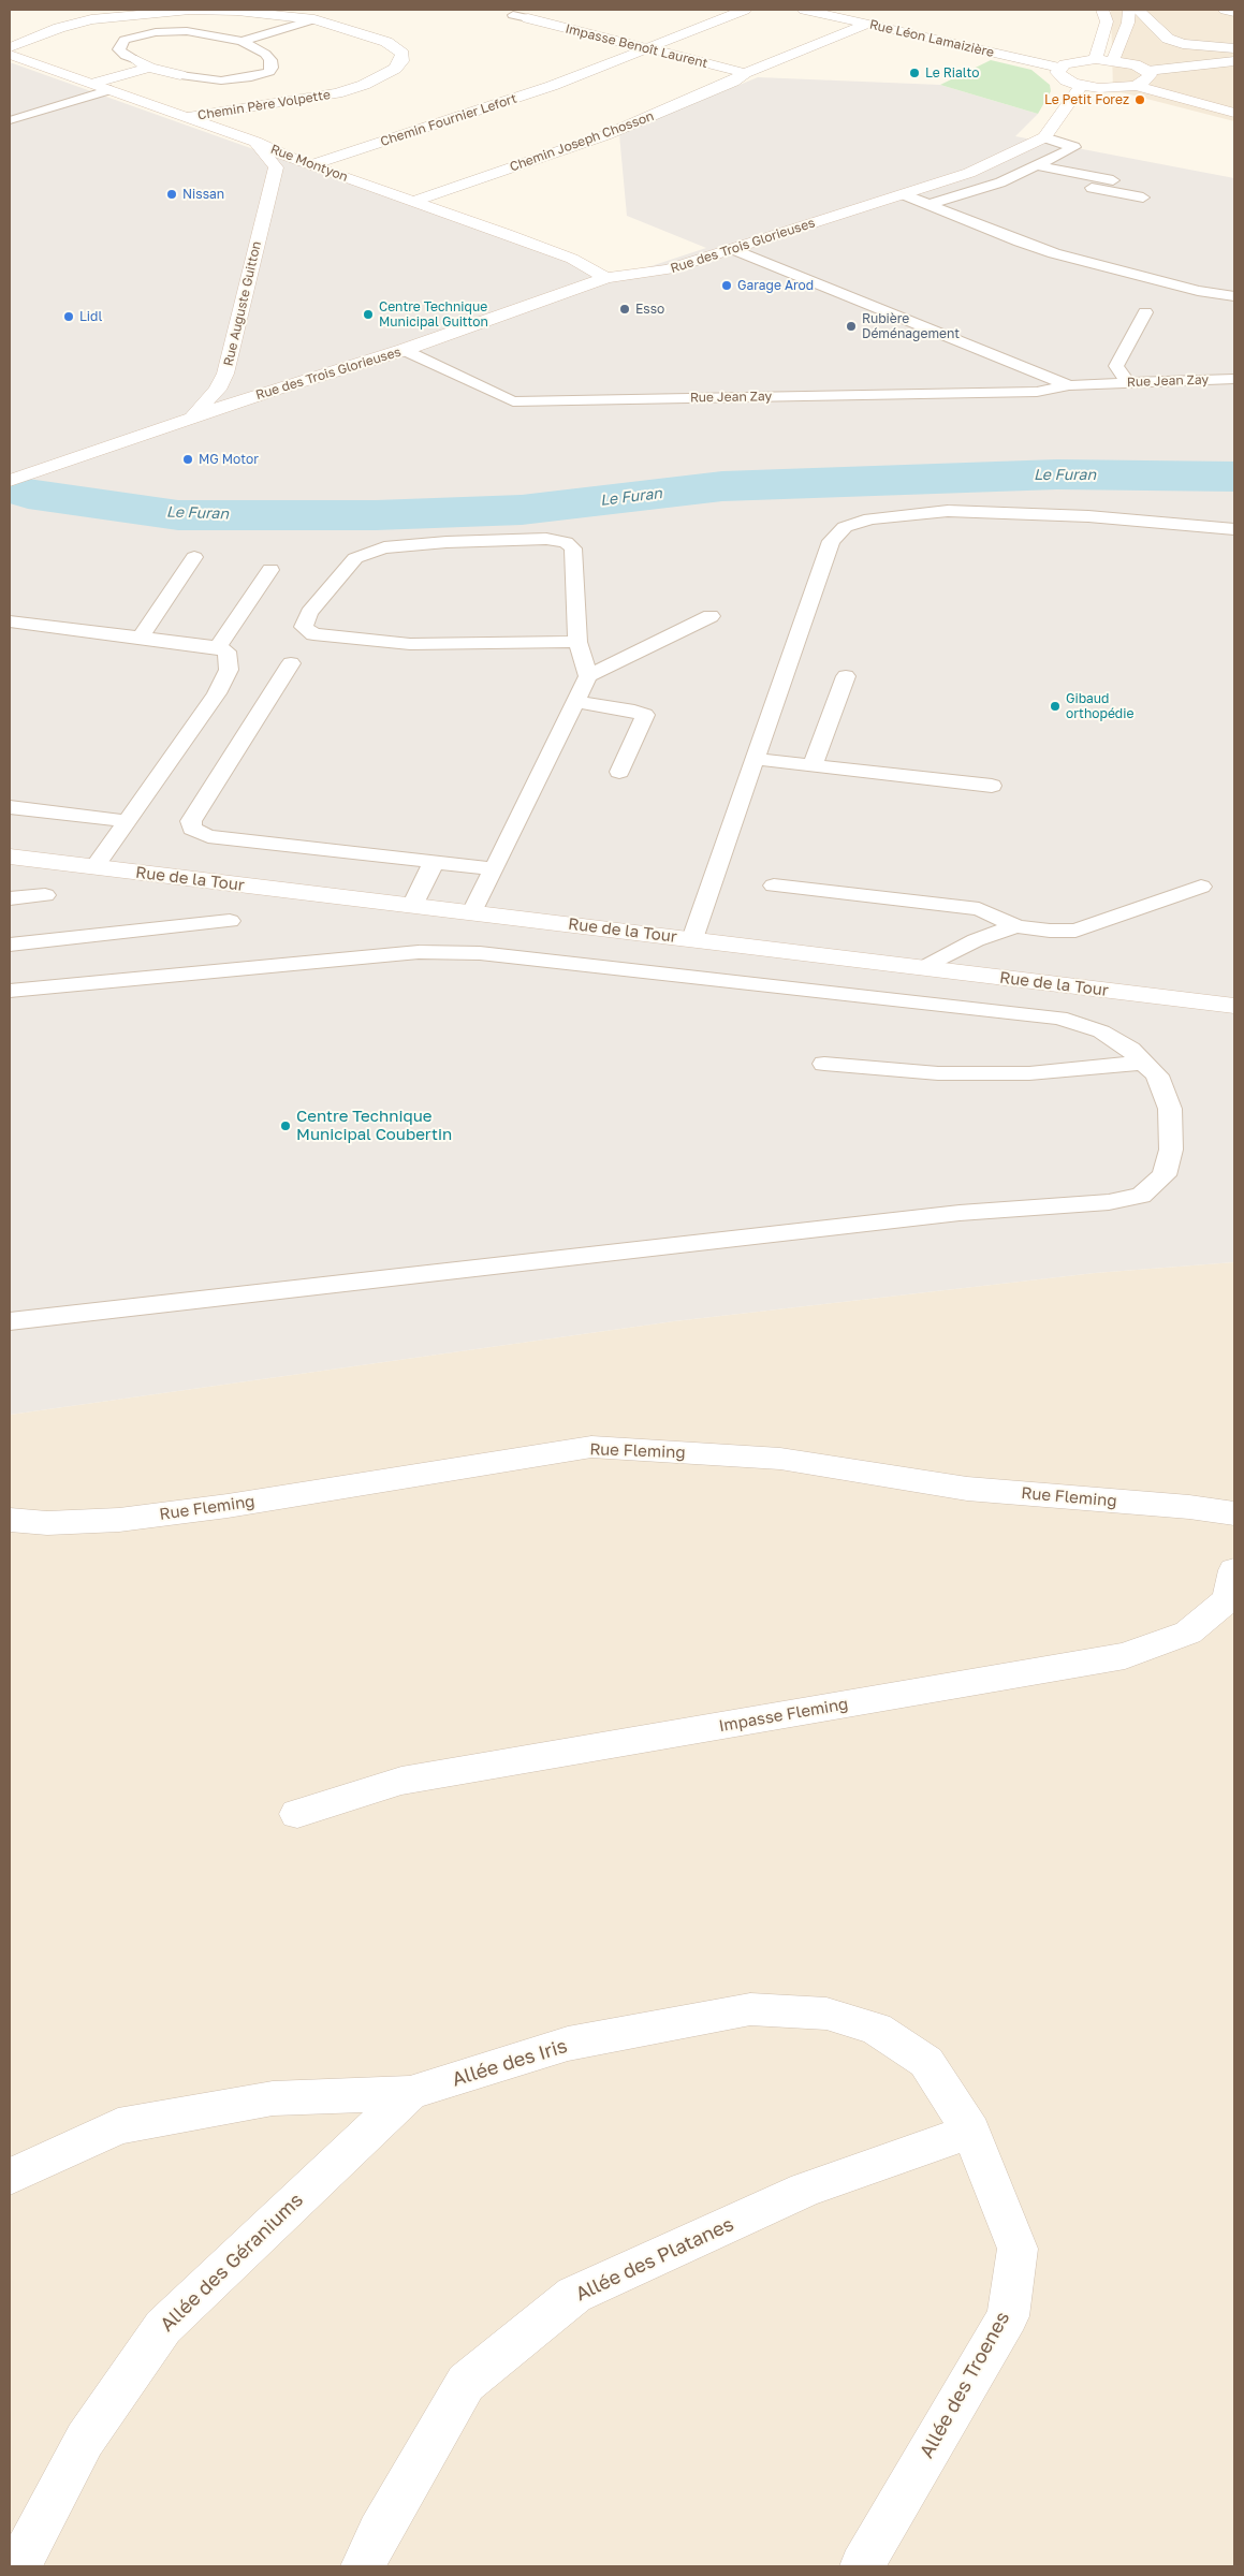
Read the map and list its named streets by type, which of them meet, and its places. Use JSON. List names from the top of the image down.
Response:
{
  "streets": {
    "street": [
      "Rue Léon Lamaizière",
      "Impasse Benoît Laurent",
      "Chemin Père Volpette",
      "Chemin Fournier Lefort",
      "Chemin Joseph Chosson",
      "Rue Montyon",
      "Rue des Trois Glorieuses",
      "Rue Auguste Guitton",
      "Rue de la Tour",
      "Rue Fleming",
      "Impasse Fleming",
      "Allée des Iris",
      "Allée des Platanes",
      "Allée des Géraniums",
      "Allée des Troenes"
    ],
    "lane": ["Rue Jean Zay"]
  },
  "crossings": [
    ["Rue Léon Lamaizière", "Chemin Joseph Chosson"],
    ["Impasse Benoît Laurent", "Chemin Fournier Lefort"],
    ["Impasse Benoît Laurent", "Chemin Joseph Chosson"],
    ["Chemin Père Volpette", "Rue Montyon"],
    ["Chemin Fournier Lefort", "Rue Montyon"],
    ["Chemin Joseph Chosson", "Rue Montyon"],
    ["Rue Montyon", "Rue des Trois Glorieuses"],
    ["Rue Montyon", "Rue Auguste Guitton"],
    ["Rue des Trois Glorieuses", "Rue Auguste Guitton"],
    ["Rue des Trois Glorieuses", "Rue Jean Zay"],
    ["Allée des Iris", "Allée des Platanes"],
    ["Allée des Iris", "Allée des Géraniums"],
    ["Allée des Iris", "Allée des Troenes"],
    ["Allée des Platanes", "Allée des Troenes"]
  ],
  "water": ["Le Furan"],
  "places": [
    "Le Rialto",
    "Le Petit Forez",
    "Nissan",
    "Garage Arod",
    "Esso",
    "Centre Technique Municipal Guitton",
    "Lidl",
    "Rubière Déménagement",
    "MG Motor",
    "Gibaud orthopédie",
    "Centre Technique Municipal Coubertin"
  ]
}
